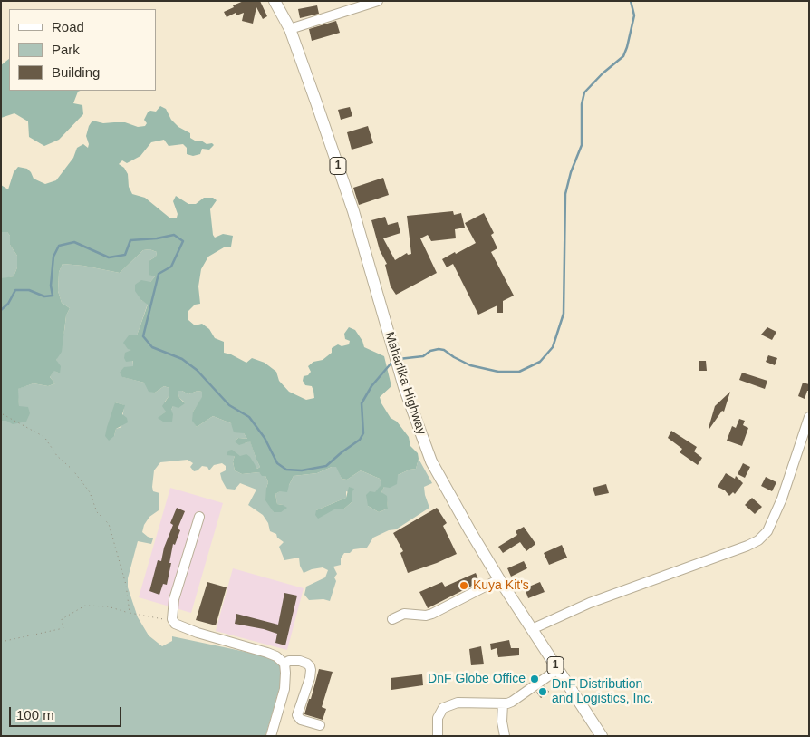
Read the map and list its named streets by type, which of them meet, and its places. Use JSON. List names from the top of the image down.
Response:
{
  "streets": {
    "main road": ["1", "Maharlika Highway"]
  },
  "places": ["Kuya Kit's", "DnF Globe Office", "DnF Distribution and Logistics, Inc."],
  "legend": ["Road", "Park", "Building"],
  "scale_bar": "100 m"
}
